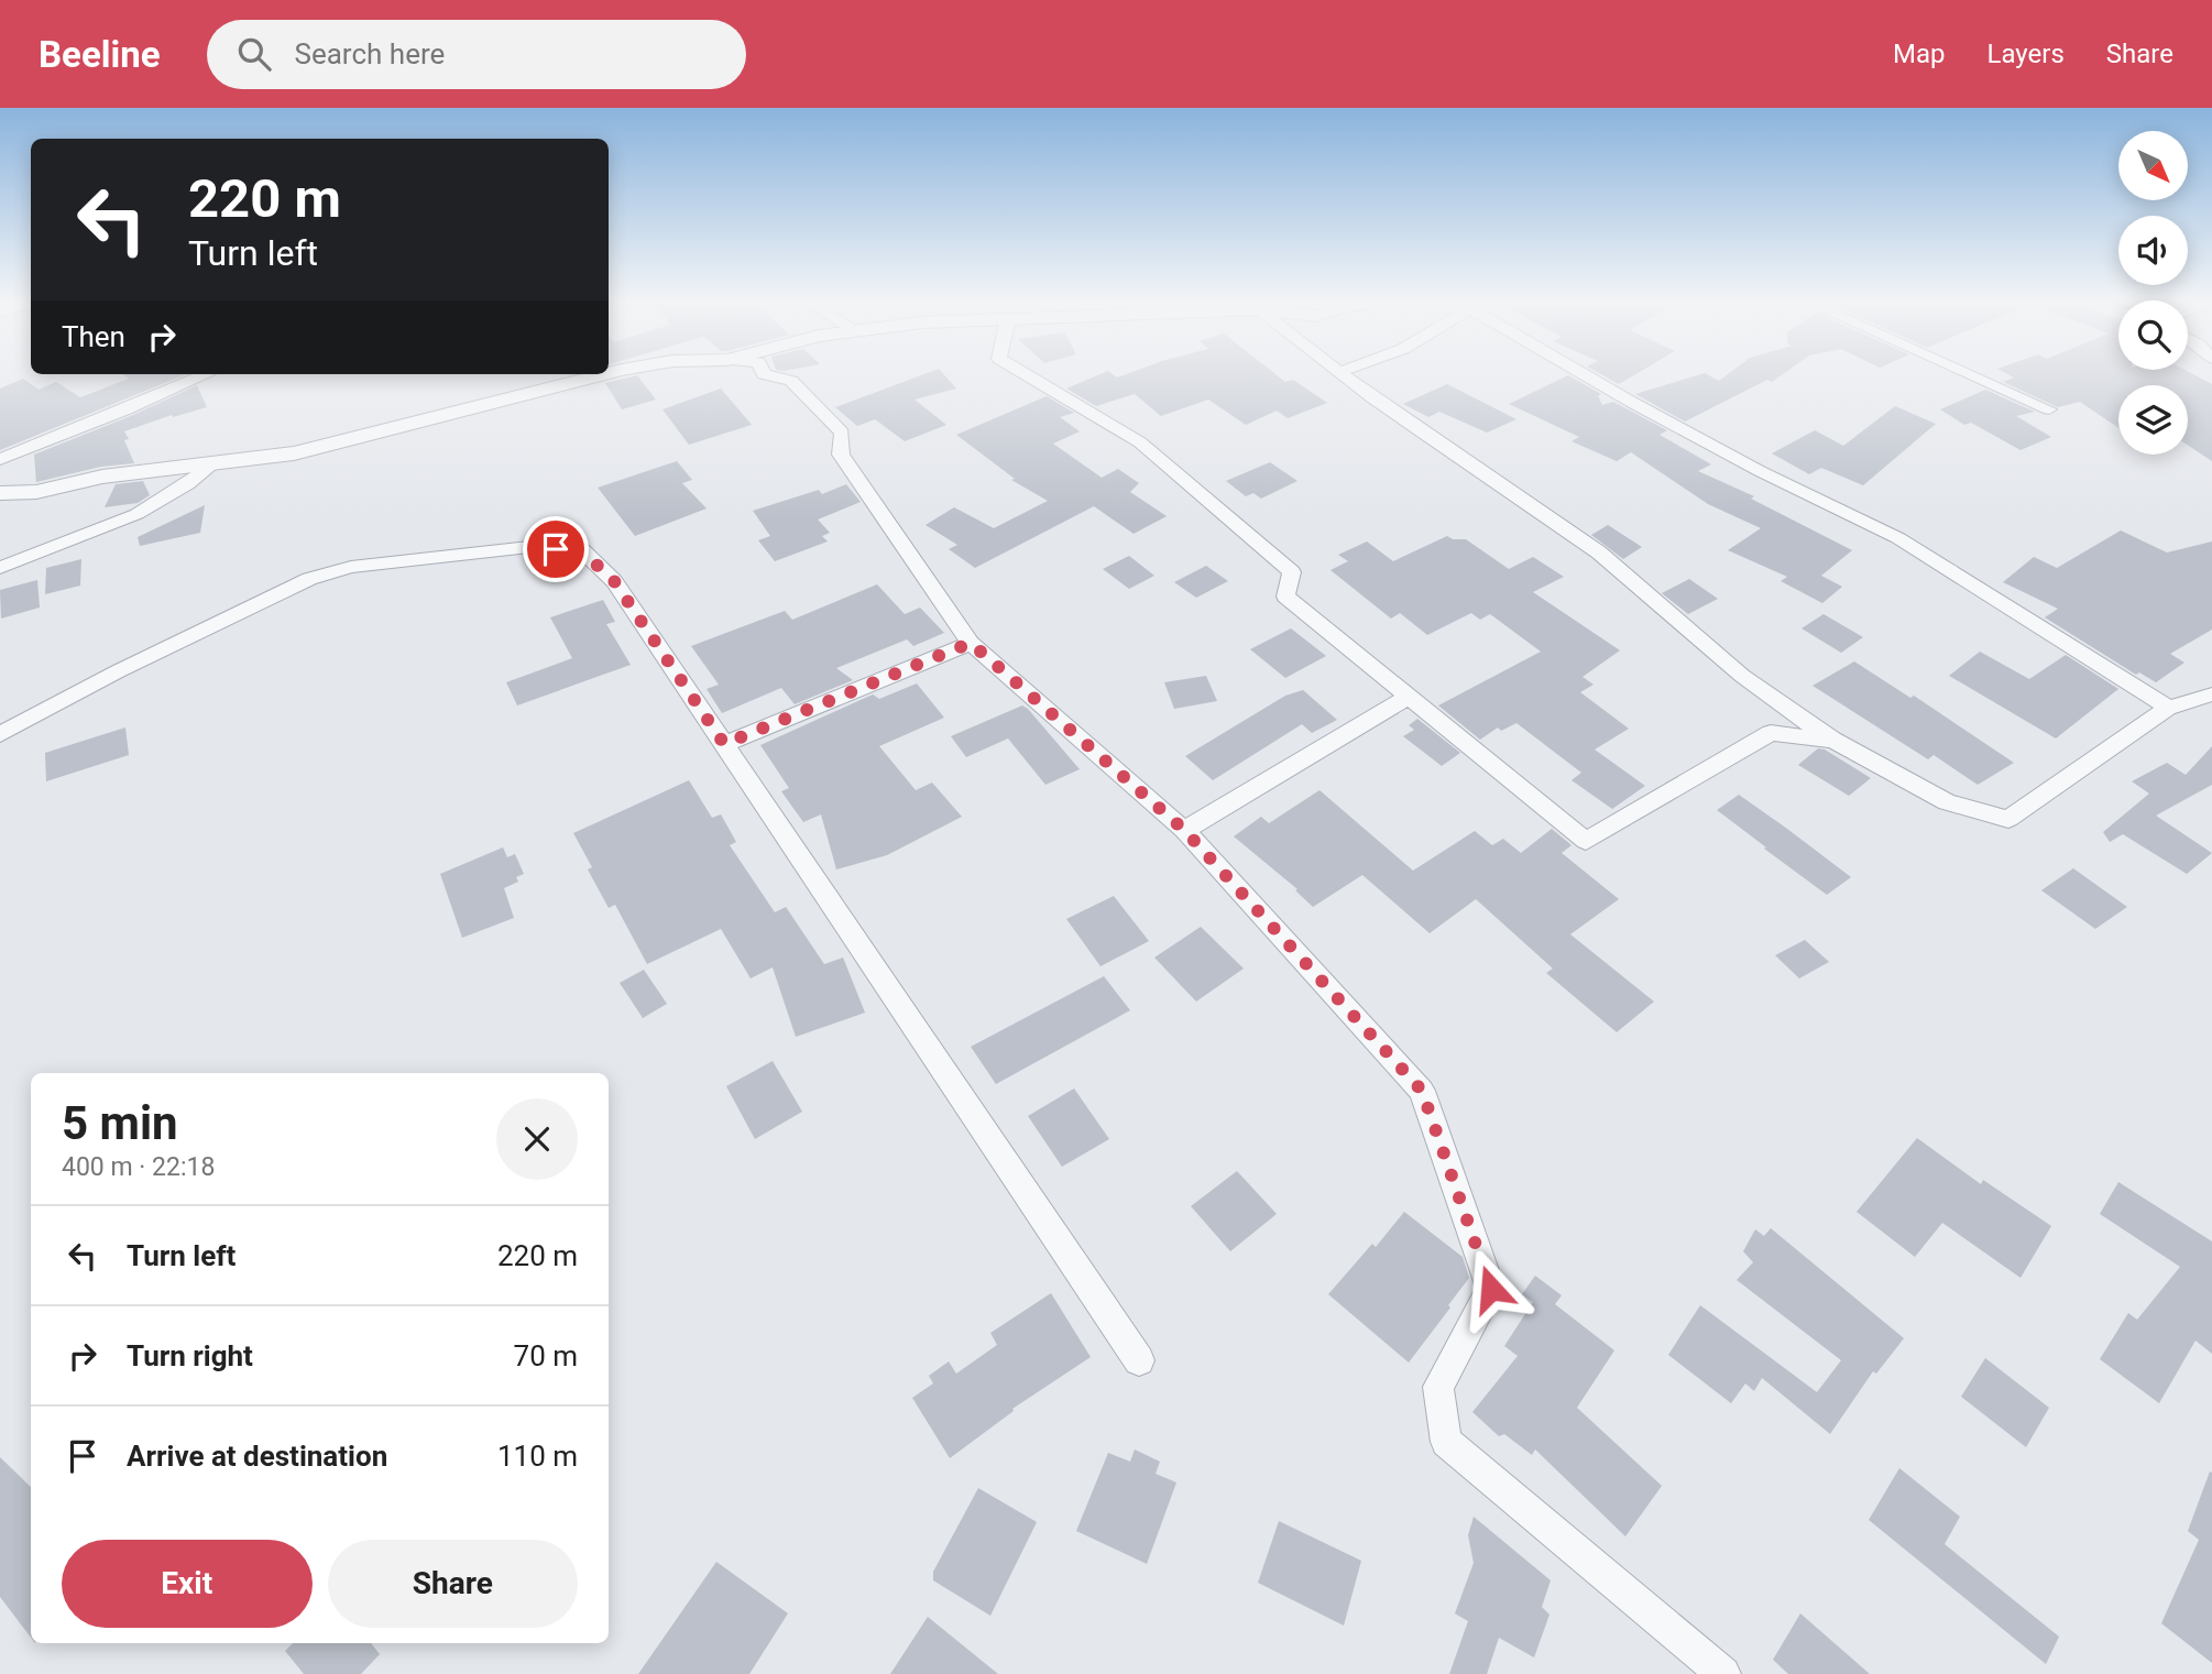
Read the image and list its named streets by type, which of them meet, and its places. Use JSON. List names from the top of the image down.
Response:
{
  "north": "bottom right",
  "page": {
    "header": "Beeline",
    "search": "Search here",
    "nav": ["Map", "Layers", "Share"],
    "turn": ["220 m", "Turn left"],
    "then": "Then",
    "heading": ["5 min", "400 m · 22:18"],
    "list": [
      {
        "name": "Turn left",
        "value": "220 m"
      },
      {
        "name": "Turn right",
        "value": "70 m"
      },
      {
        "name": "Arrive at destination",
        "value": "110 m"
      }
    ],
    "buttons": ["Exit", "Share"]
  }
}
